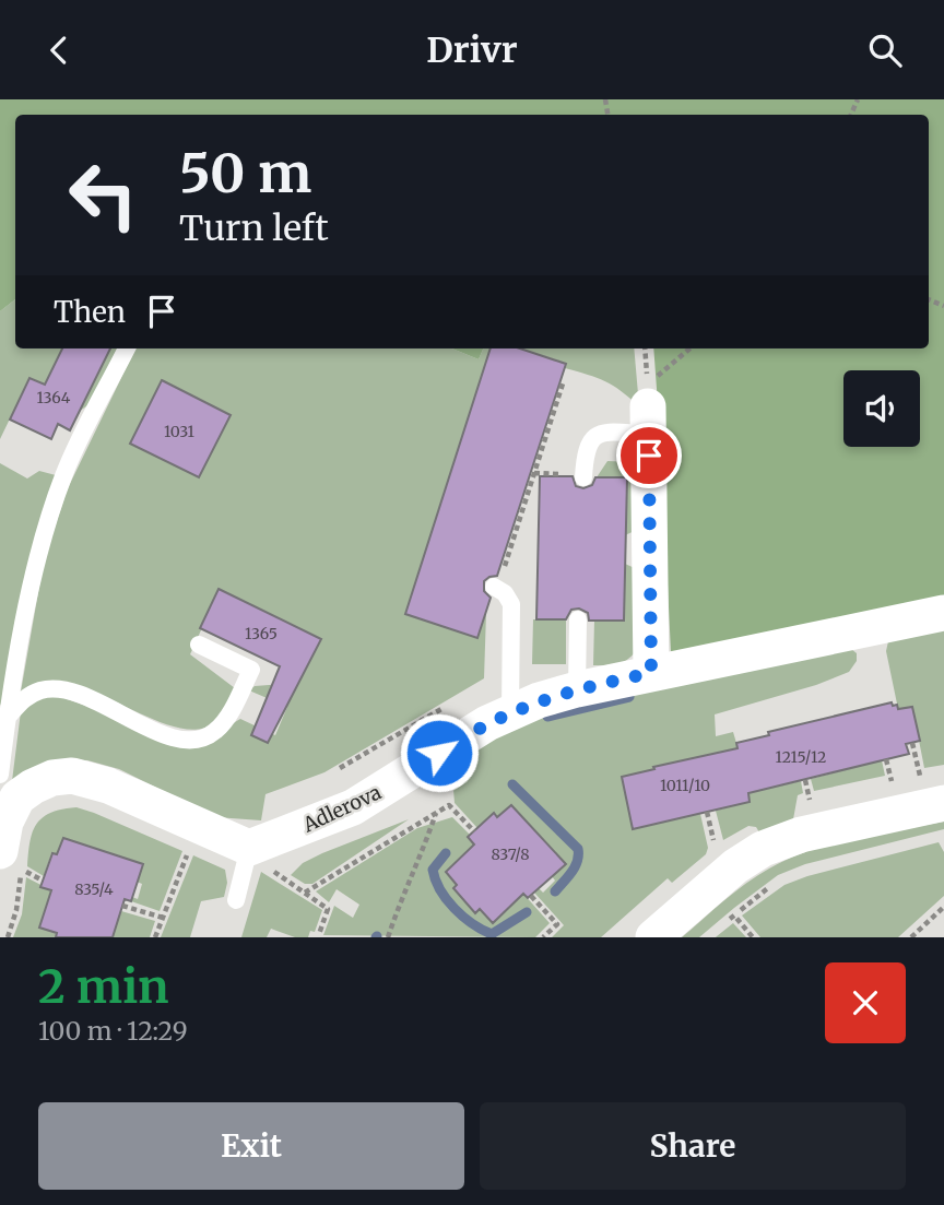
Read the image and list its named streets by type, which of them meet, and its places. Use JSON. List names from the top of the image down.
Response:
{
  "streets": {
    "street": ["Adlerova"]
  },
  "house_numbers": [
    "1364",
    "1031",
    "1365",
    "1215/12",
    "1011/10",
    "837/8",
    "835/4"
  ],
  "page": {
    "header": "Drivr",
    "turn": ["50 m", "Turn left"],
    "then": "Then",
    "heading": ["2 min", "100 m · 12:29"],
    "buttons": ["Exit", "Share"]
  }
}
